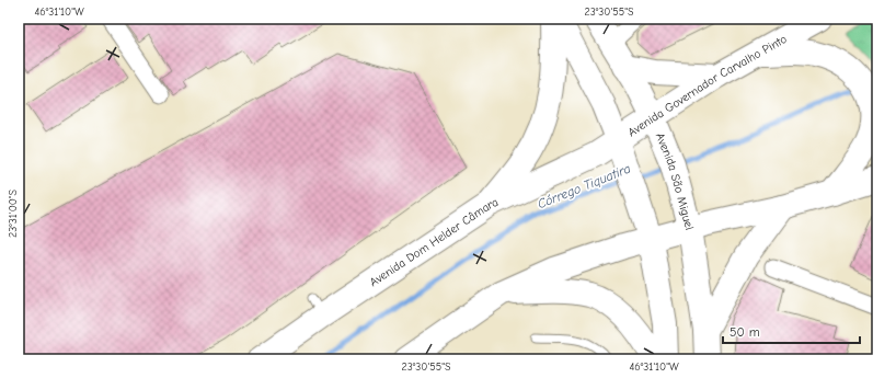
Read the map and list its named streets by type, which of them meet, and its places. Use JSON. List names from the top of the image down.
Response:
{
  "streets": {
    "main road": ["Avenida Governador Carvalho Pinto", "Avenida São Miguel", "Avenida Dom Helder Câmara"]
  },
  "crossings": [
    ["Avenida Governador Carvalho Pinto", "Avenida São Miguel"],
    ["Avenida Governador Carvalho Pinto", "Avenida Dom Helder Câmara"]
  ],
  "water": ["Córrego Tiquatira"],
  "scale_bar": "50 m",
  "coordinates": ["46°31'10\"W", "23°30'55\"S", "23°31'00\"S"]
}
